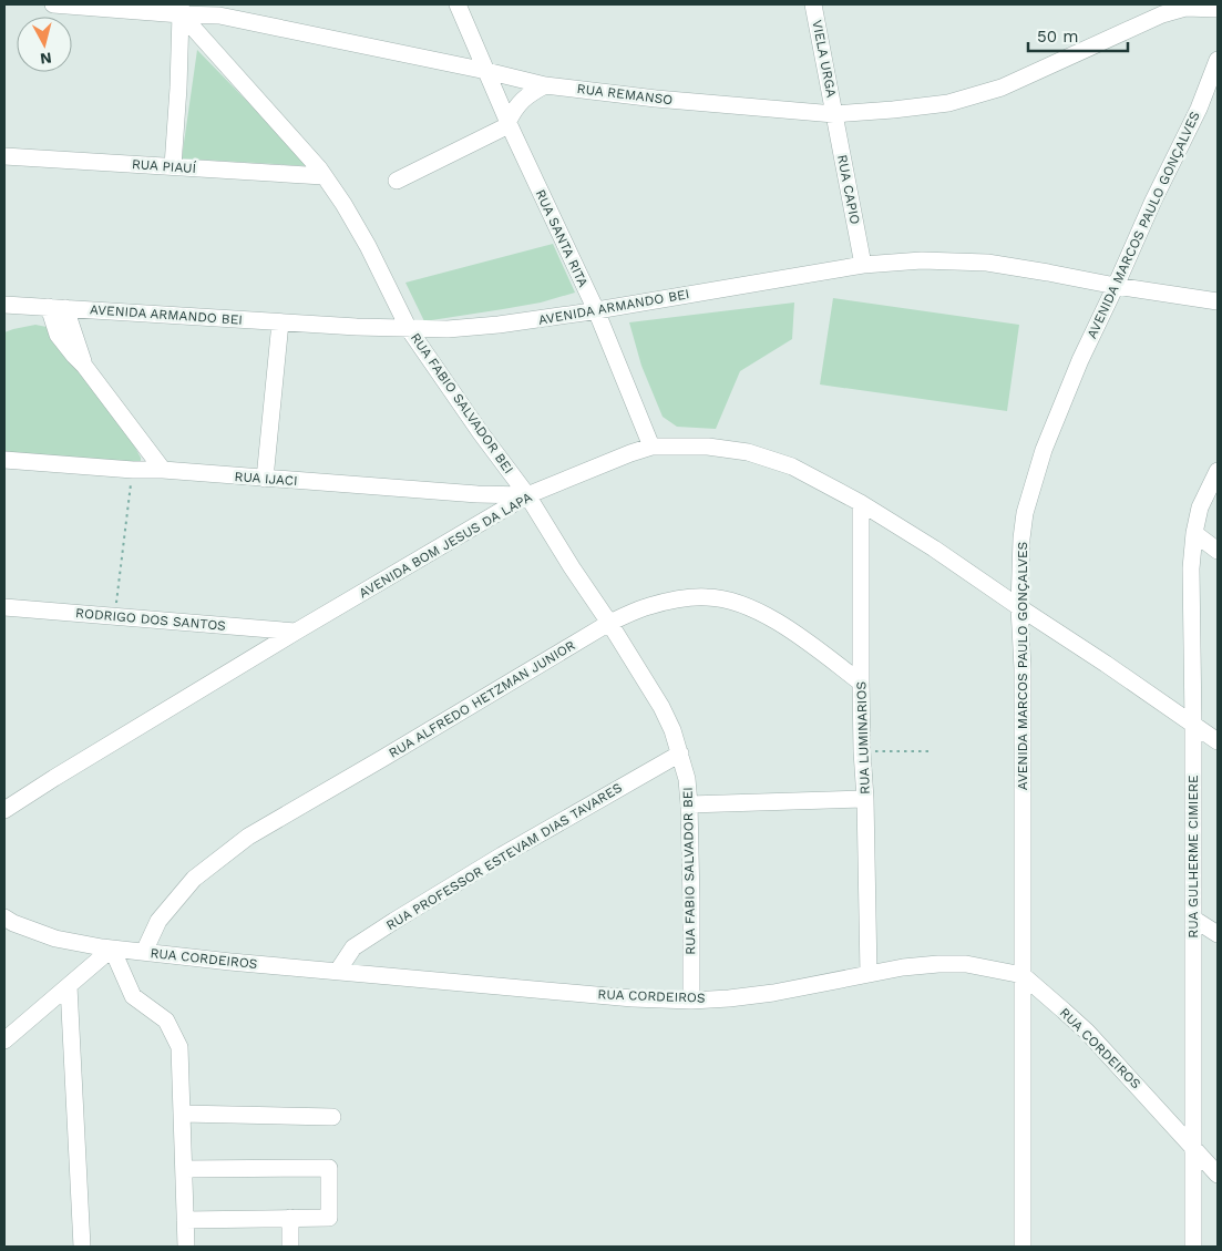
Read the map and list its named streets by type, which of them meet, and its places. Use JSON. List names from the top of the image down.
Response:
{
  "streets": {
    "street": [
      "VIELA URGA",
      "RUA REMANSO",
      "RUA PIAUÍ",
      "RUA CAPIO",
      "AVENIDA MARCOS PAULO GONÇALVES",
      "RUA SANTA RITA",
      "AVENIDA ARMANDO BEI",
      "RUA FABIO SALVADOR BEI",
      "RUA IJACI",
      "AVENIDA BOM JESUS DA LAPA",
      "RODRIGO DOS SANTOS",
      "RUA ALFREDO HETZMAN JUNIOR",
      "RUA LUMINARIOS",
      "RUA PROFESSOR ESTEVAM DIAS TAVARES",
      "RUA GULHERME CIMIERE",
      "RUA CORDEIROS"
    ]
  },
  "crossings": [
    ["VIELA URGA", "RUA REMANSO"],
    ["VIELA URGA", "RUA CAPIO"],
    ["RUA REMANSO", "RUA CAPIO"],
    ["RUA REMANSO", "RUA SANTA RITA"],
    ["RUA REMANSO", "RUA FABIO SALVADOR BEI"],
    ["RUA PIAUÍ", "RUA FABIO SALVADOR BEI"],
    ["RUA CAPIO", "AVENIDA ARMANDO BEI"],
    ["AVENIDA MARCOS PAULO GONÇALVES", "AVENIDA ARMANDO BEI"],
    ["AVENIDA MARCOS PAULO GONÇALVES", "AVENIDA BOM JESUS DA LAPA"],
    ["AVENIDA MARCOS PAULO GONÇALVES", "RUA CORDEIROS"],
    ["RUA SANTA RITA", "AVENIDA ARMANDO BEI"],
    ["RUA SANTA RITA", "AVENIDA BOM JESUS DA LAPA"],
    ["AVENIDA ARMANDO BEI", "RUA FABIO SALVADOR BEI"],
    ["RUA FABIO SALVADOR BEI", "RUA IJACI"],
    ["RUA FABIO SALVADOR BEI", "AVENIDA BOM JESUS DA LAPA"],
    ["RUA FABIO SALVADOR BEI", "RUA ALFREDO HETZMAN JUNIOR"],
    ["RUA FABIO SALVADOR BEI", "RUA PROFESSOR ESTEVAM DIAS TAVARES"],
    ["RUA FABIO SALVADOR BEI", "RUA CORDEIROS"],
    ["RUA IJACI", "AVENIDA BOM JESUS DA LAPA"],
    ["AVENIDA BOM JESUS DA LAPA", "RODRIGO DOS SANTOS"],
    ["AVENIDA BOM JESUS DA LAPA", "RUA LUMINARIOS"],
    ["AVENIDA BOM JESUS DA LAPA", "RUA GULHERME CIMIERE"],
    ["RUA ALFREDO HETZMAN JUNIOR", "RUA LUMINARIOS"],
    ["RUA ALFREDO HETZMAN JUNIOR", "RUA CORDEIROS"],
    ["RUA LUMINARIOS", "RUA CORDEIROS"],
    ["RUA PROFESSOR ESTEVAM DIAS TAVARES", "RUA CORDEIROS"],
    ["RUA GULHERME CIMIERE", "RUA CORDEIROS"]
  ],
  "scale_bar": "50 m",
  "north": "bottom"
}
